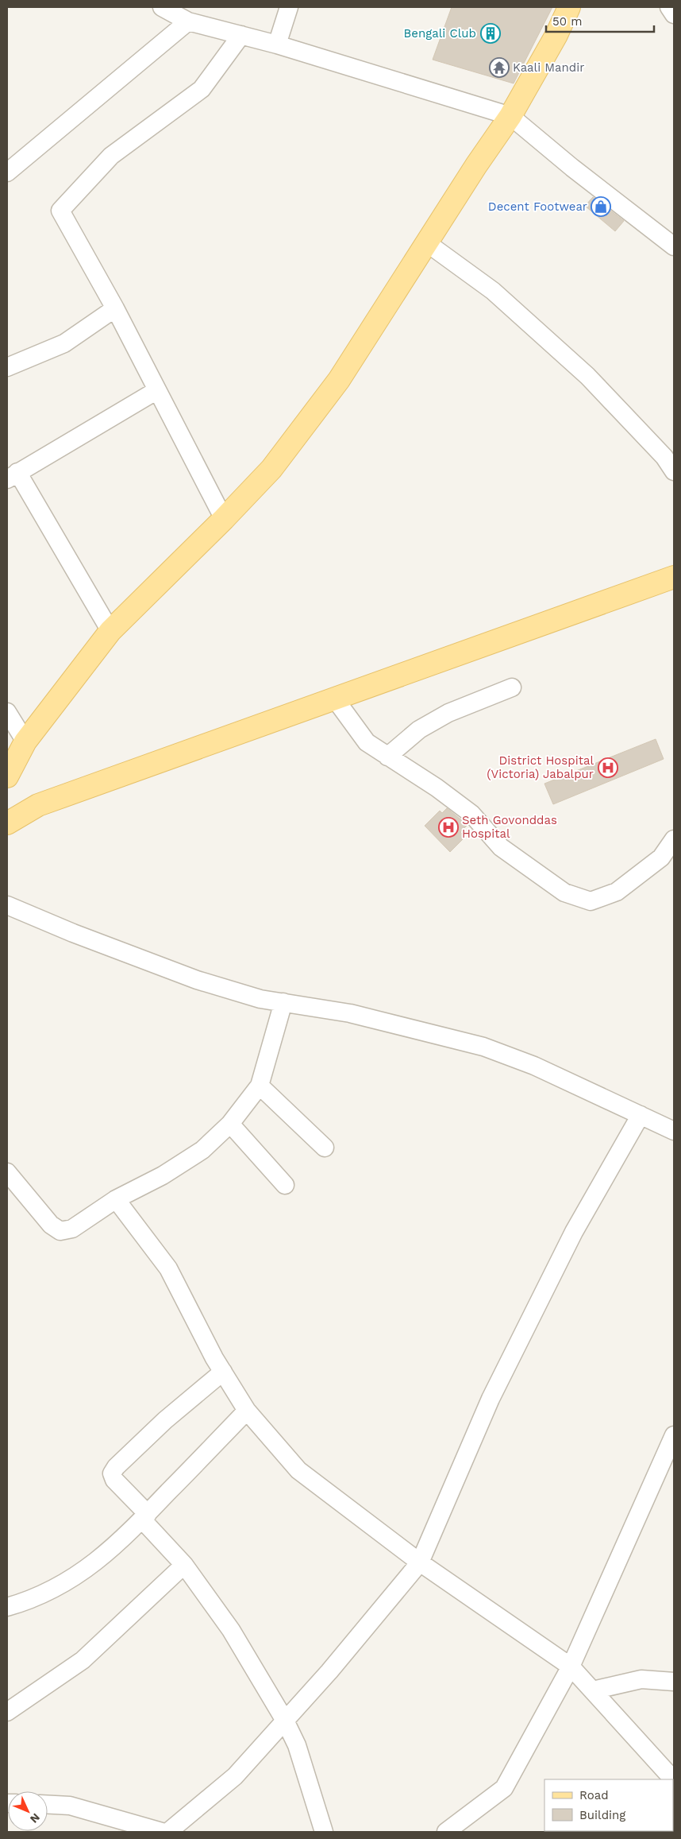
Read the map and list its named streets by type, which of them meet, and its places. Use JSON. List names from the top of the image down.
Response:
{
  "places": {
    "building": ["Bengali Club"],
    "temple": ["Kaali Mandir"],
    "shop": ["Decent Footwear"],
    "hospital": ["District Hospital (Victoria) Jabalpur", "Seth Govonddas Hospital"]
  },
  "legend": ["Road", "Building"],
  "scale_bar": "50 m",
  "north": "bottom right"
}
